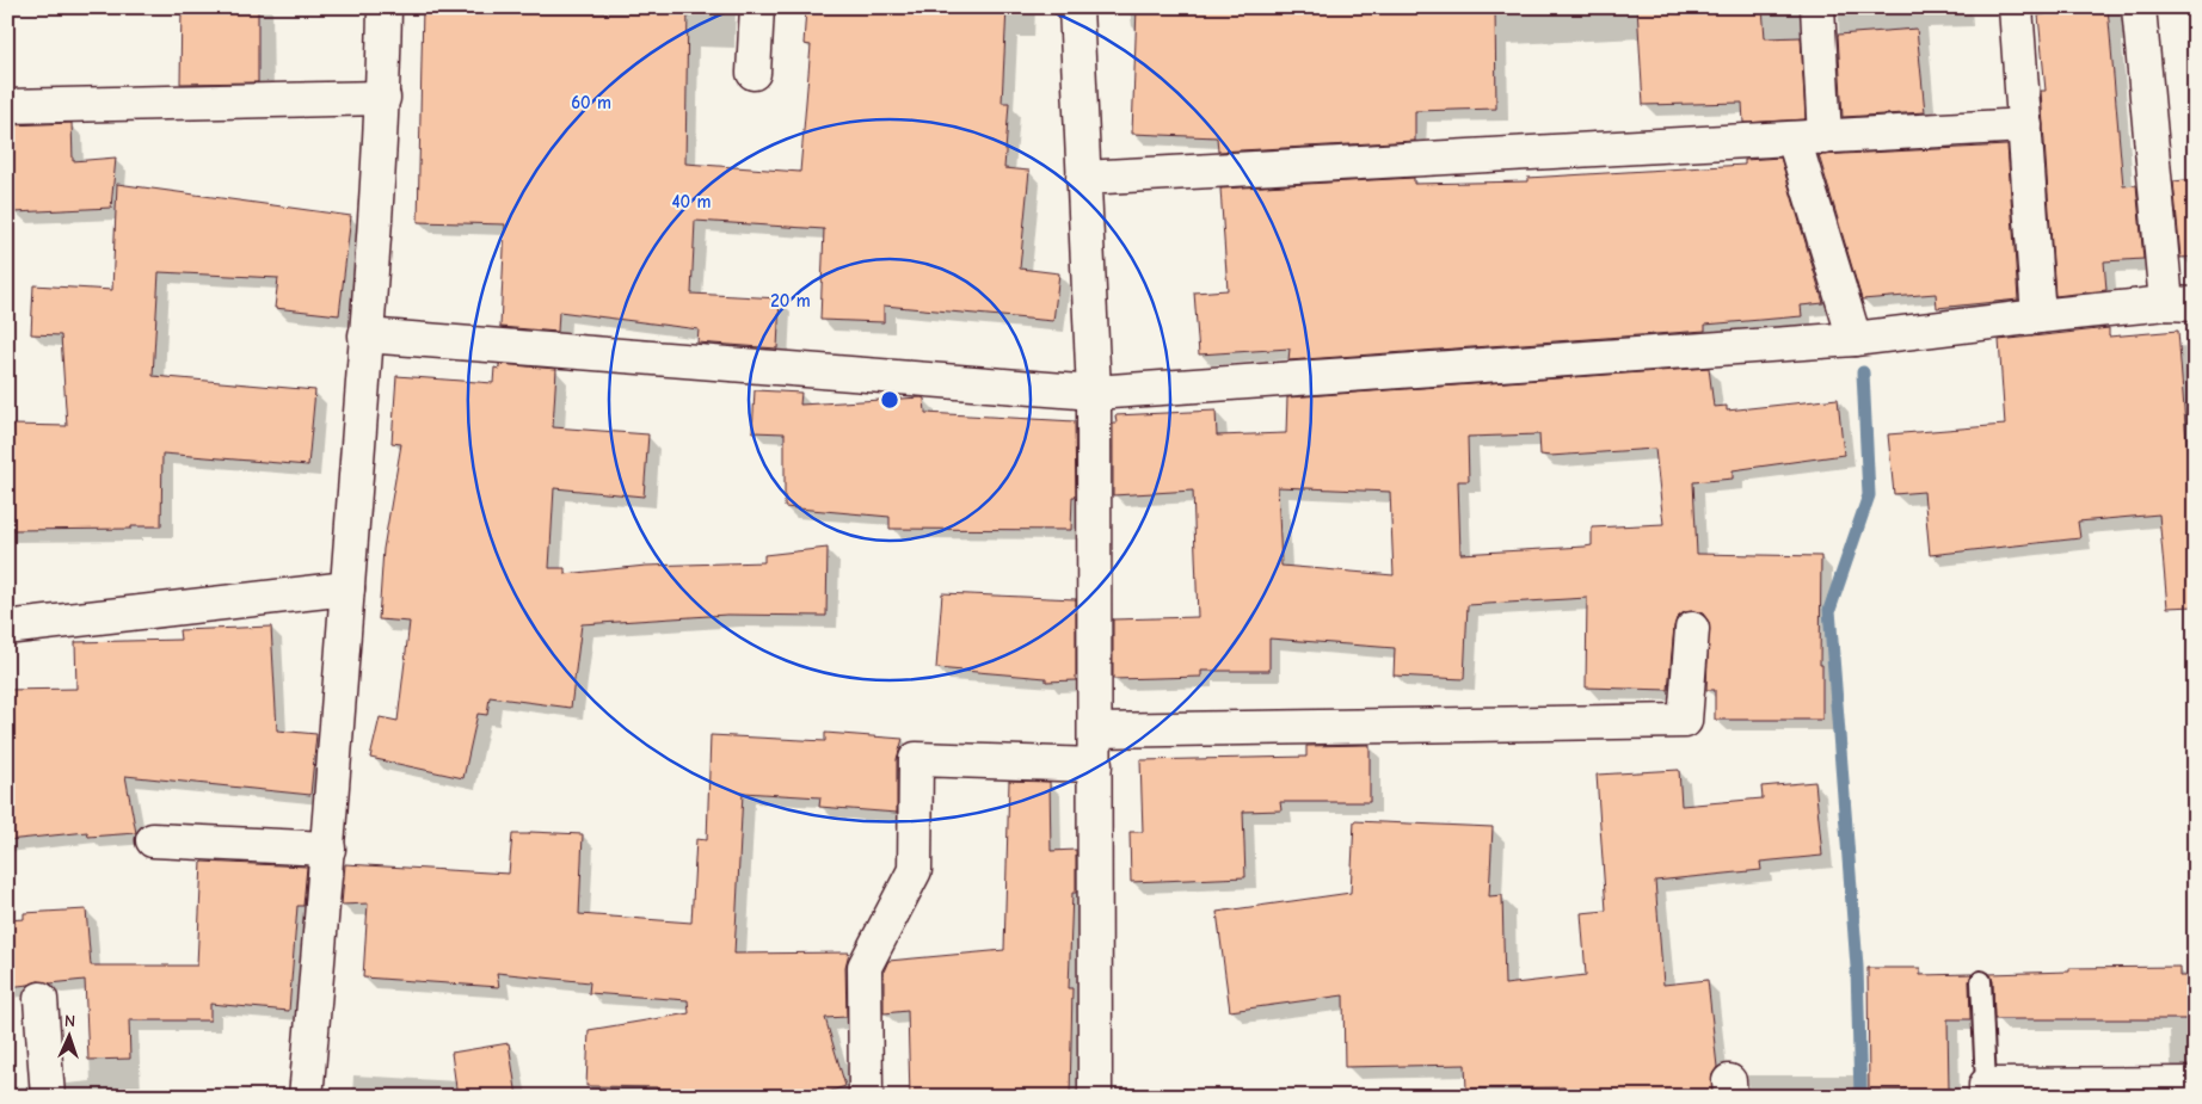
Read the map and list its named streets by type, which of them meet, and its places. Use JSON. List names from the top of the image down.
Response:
{
  "north": "top",
  "rings": ["60 m", "40 m", "20 m"]
}
